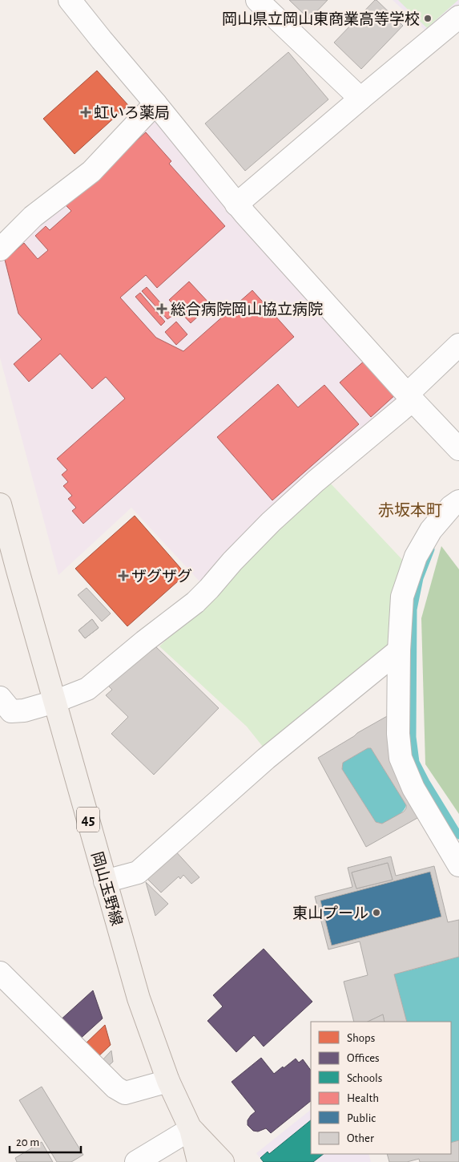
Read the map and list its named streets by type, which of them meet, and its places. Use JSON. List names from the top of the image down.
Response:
{
  "streets": {
    "main road": ["45", "岡山玉野線"]
  },
  "districts": ["赤坂本町"],
  "places": {
    "other": ["岡山県立岡山東商業高等学校", "東山プール"],
    "health": ["虹いろ薬局", "総合病院岡山協立病院", "ザグザグ"]
  },
  "legend": [
    "Shops",
    "Offices",
    "Schools",
    "Health",
    "Public",
    "Other"
  ],
  "scale_bar": "20 m"
}
